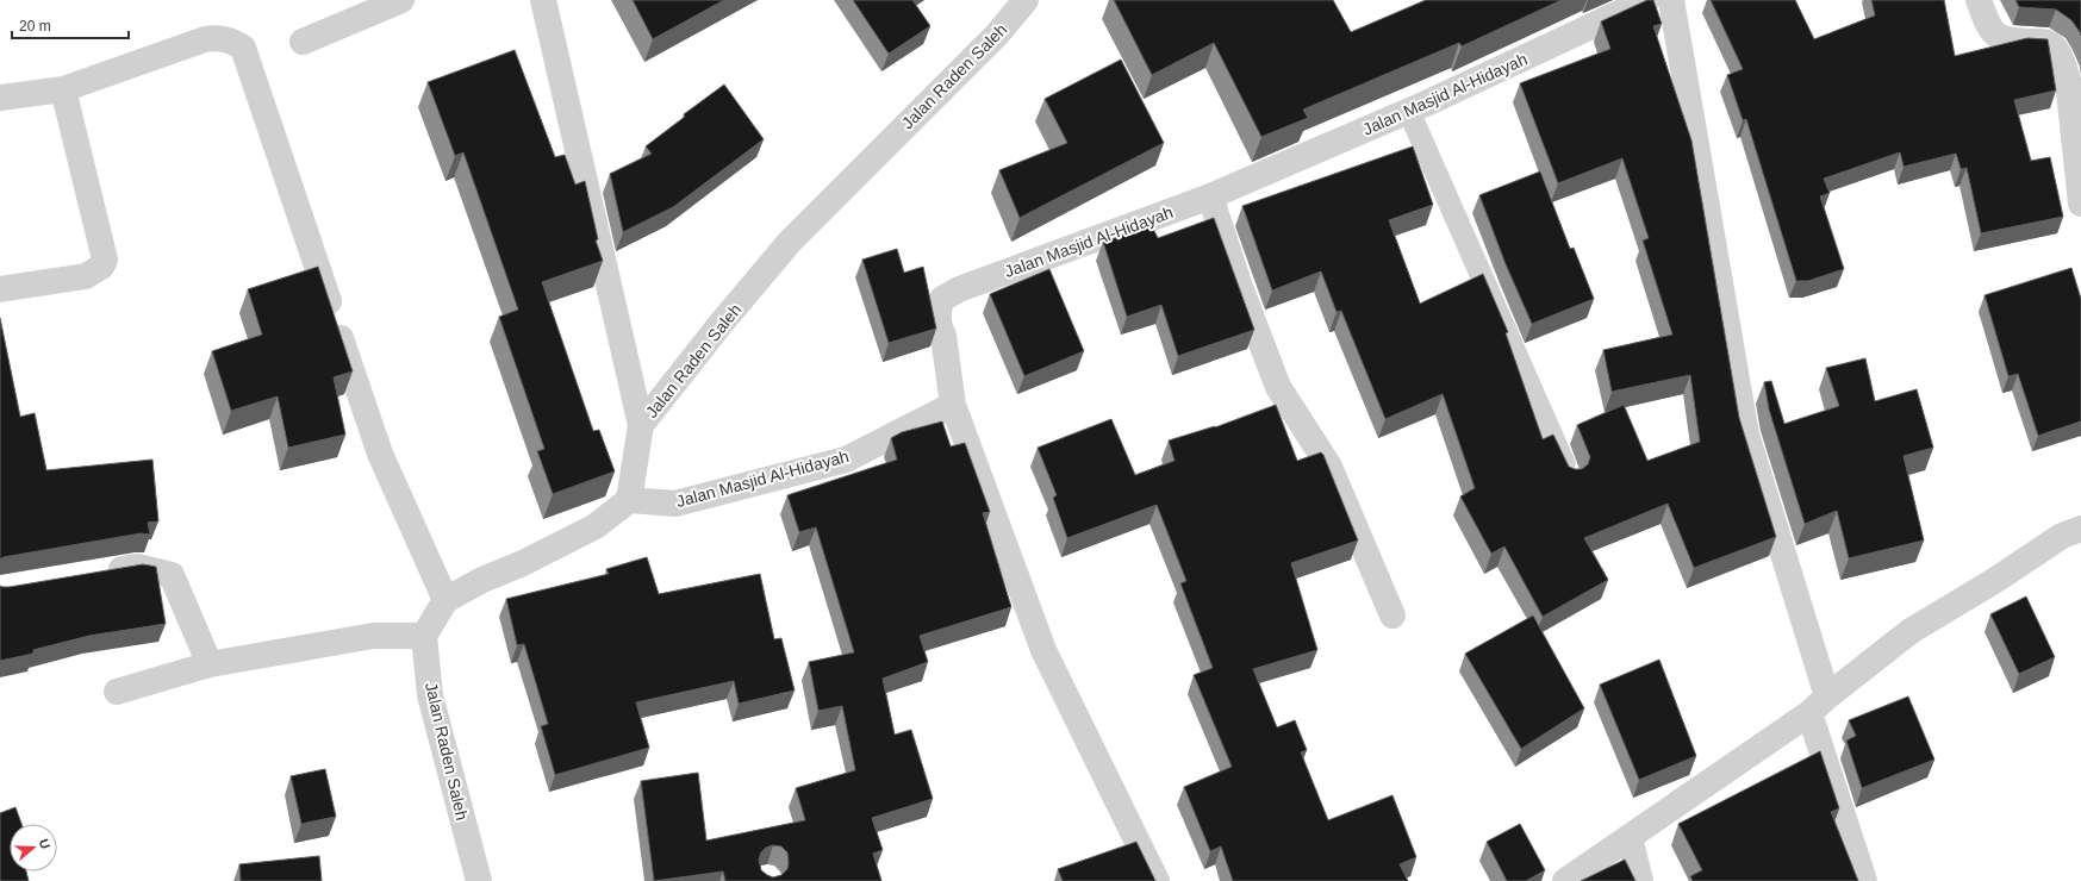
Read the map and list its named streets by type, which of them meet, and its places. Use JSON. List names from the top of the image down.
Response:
{
  "streets": {
    "street": ["Jalan Raden Saleh", "Jalan Masjid Al-Hidayah"]
  },
  "crossings": [
    ["Jalan Raden Saleh", "Jalan Masjid Al-Hidayah"]
  ],
  "scale_bar": "20 m",
  "north": "right"
}
